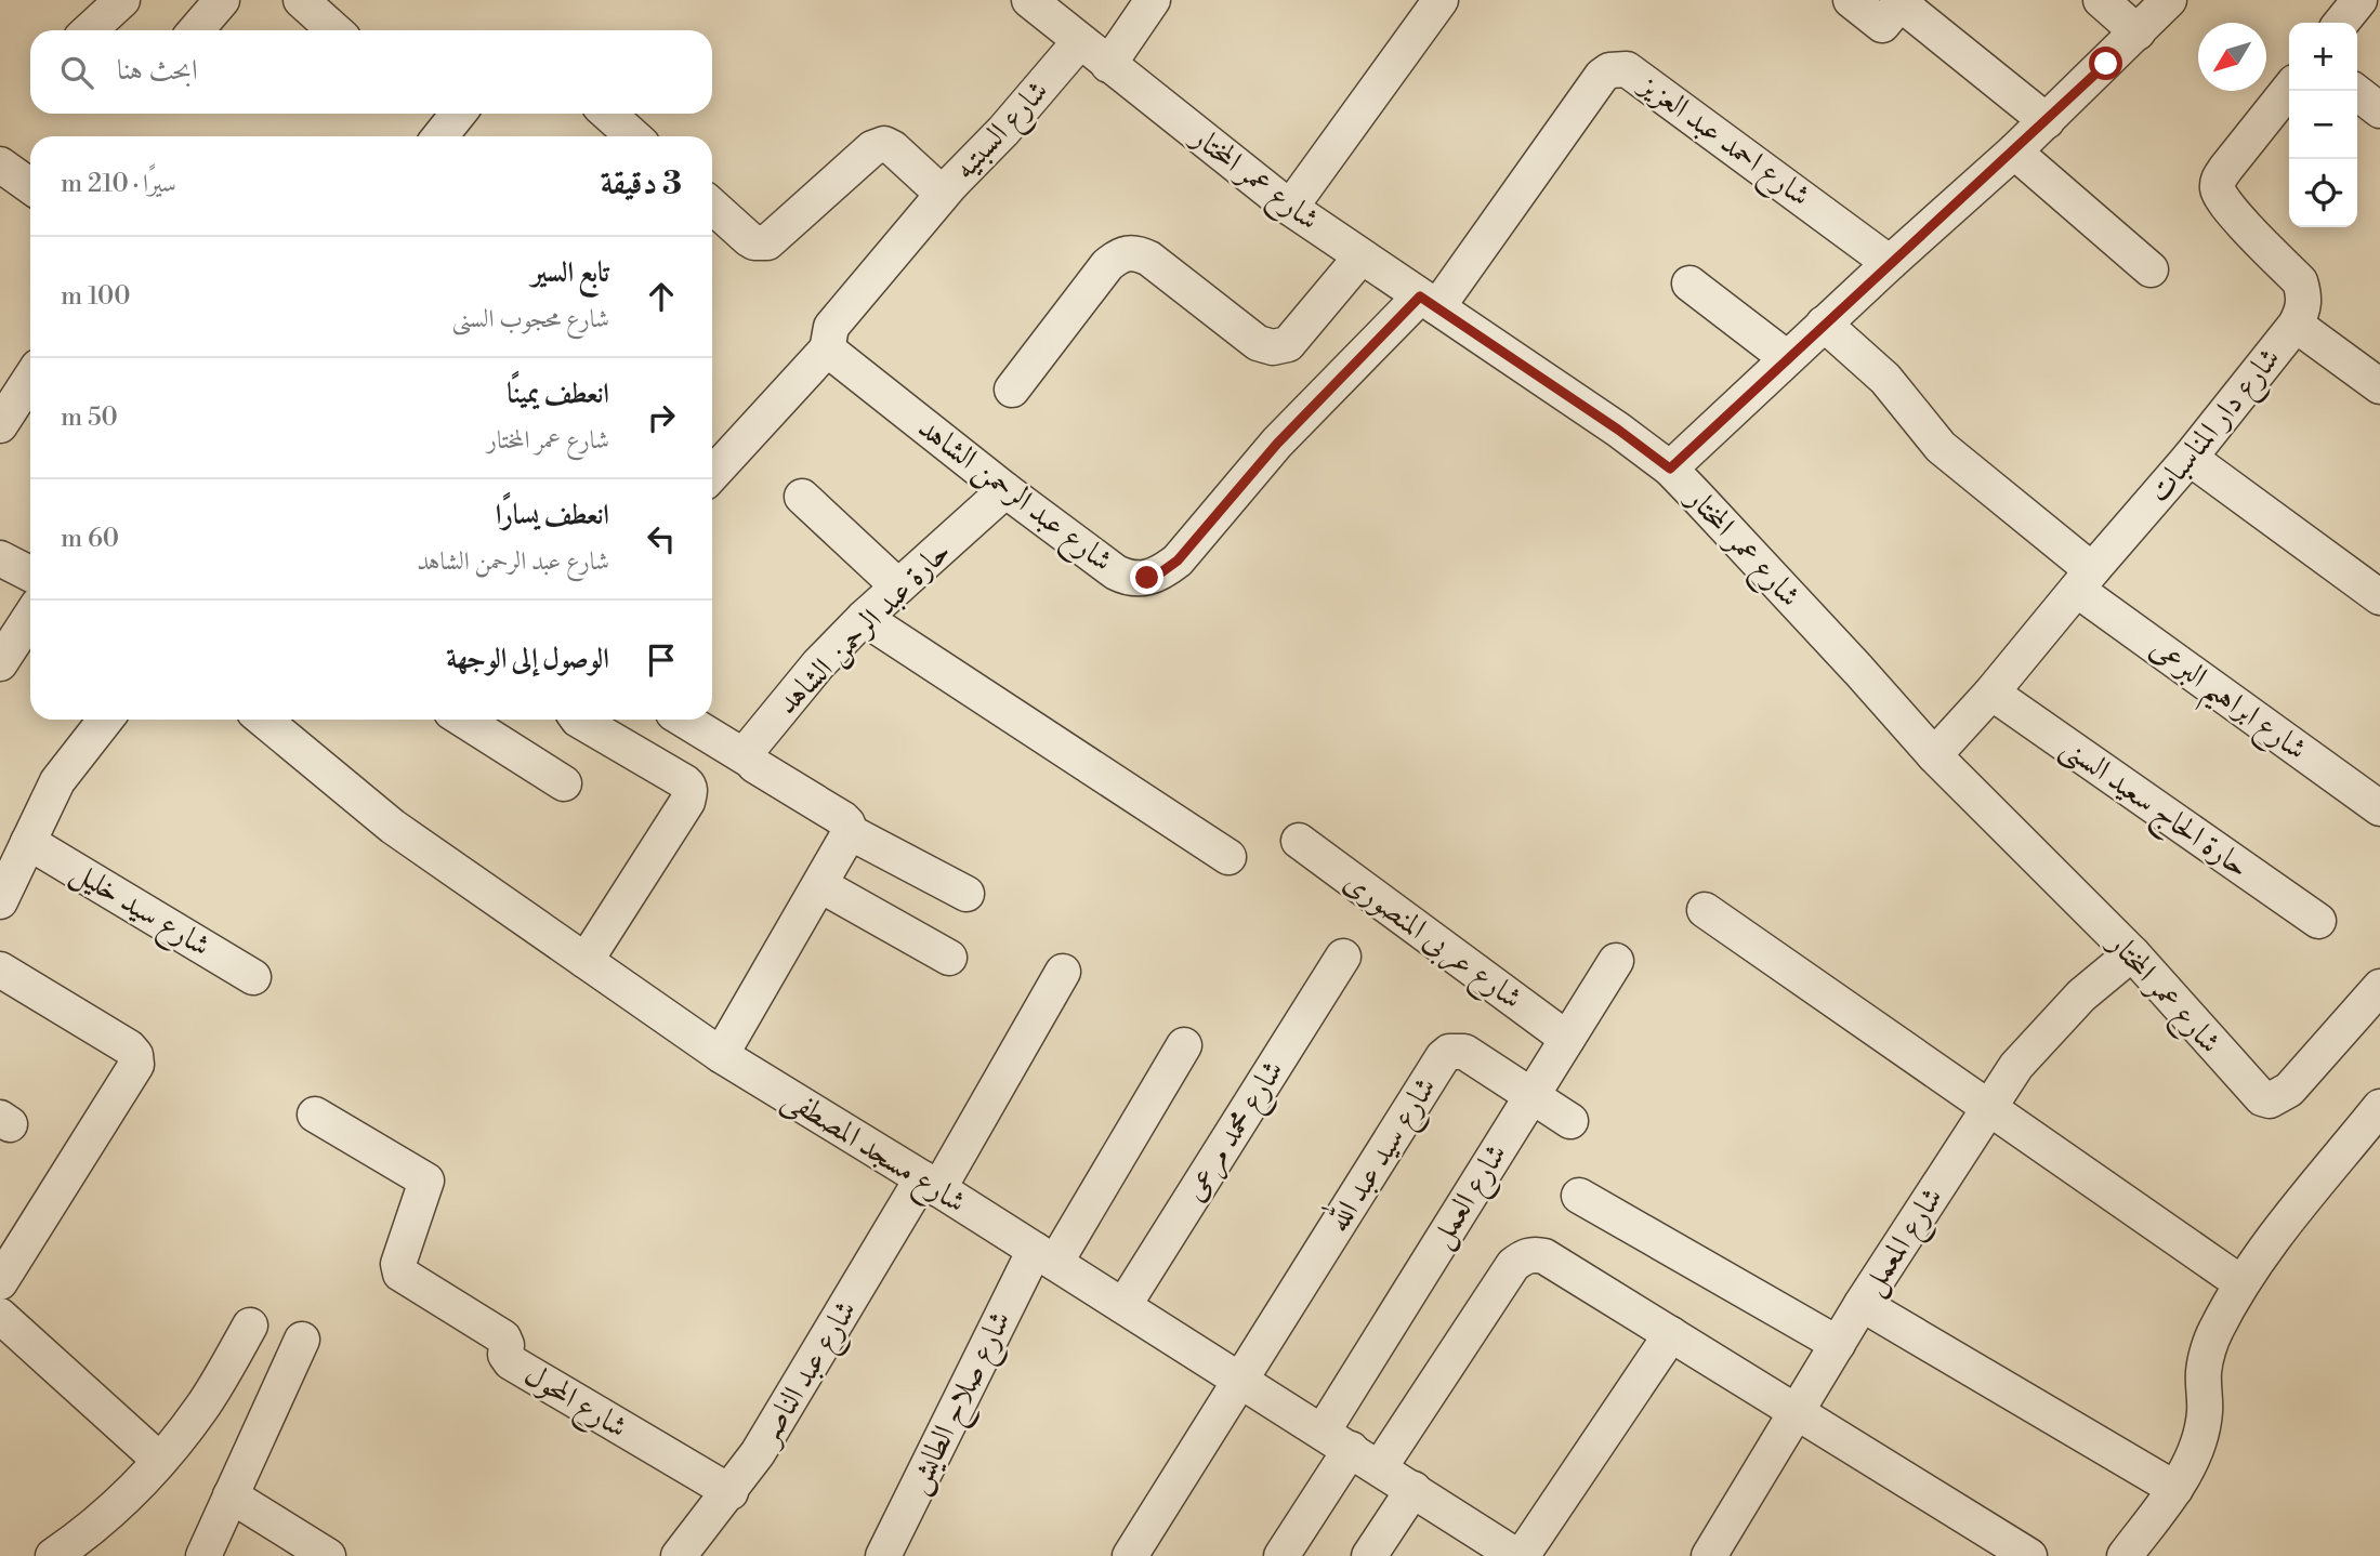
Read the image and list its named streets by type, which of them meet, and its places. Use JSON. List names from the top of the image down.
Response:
{
  "streets": {
    "street": [
      "شارع السبتيه",
      "شارع احمد عبد العزيز",
      "شارع عمر المختار",
      "شارع دار المناسبات",
      "شارع عبد الرحمن الشاهد",
      "حارة عبد الرحمن الشاهد",
      "شارع ابراهيم البرعى",
      "حارة الحاج سعيد السنى",
      "شارع سيد خليل",
      "شارع عربى المنصورى",
      "شارع محمد مرعى",
      "شارع مسجد المصطفى",
      "شارع سيد عبد الله",
      "شارع العمل",
      "شارع المعمل",
      "شارع عبد الناصر",
      "شارع المحول",
      "شارع صلاح الطايش"
    ]
  },
  "crossings": [
    ["شارع السبتيه", "شارع عمر المختار"],
    ["شارع احمد عبد العزيز", "شارع عمر المختار"],
    ["شارع احمد عبد العزيز", "شارع عبد الرحمن الشاهد"],
    ["شارع عمر المختار", "شارع دار المناسبات"],
    ["شارع عمر المختار", "شارع عبد الرحمن الشاهد"],
    ["شارع عمر المختار", "شارع المعمل"],
    ["شارع دار المناسبات", "شارع ابراهيم البرعى"],
    ["شارع دار المناسبات", "حارة الحاج سعيد السنى"],
    ["شارع عبد الرحمن الشاهد", "حارة عبد الرحمن الشاهد"],
    ["شارع عربى المنصورى", "شارع العمل"],
    ["شارع محمد مرعى", "شارع مسجد المصطفى"],
    ["شارع مسجد المصطفى", "شارع سيد عبد الله"],
    ["شارع مسجد المصطفى", "شارع العمل"],
    ["شارع مسجد المصطفى", "شارع عبد الناصر"],
    ["شارع مسجد المصطفى", "شارع صلاح الطايش"],
    ["شارع سيد عبد الله", "شارع العمل"],
    ["شارع عبد الناصر", "شارع المحول"]
  ],
  "north": "bottom left",
  "page": {
    "map_buttons": ["+", "−"],
    "search": "ابحث هنا",
    "heading": ["3 دقيقة", "سيرًا · 210 m"],
    "list": [
      ["تابع السير", "شارع محجوب السنى", "100 m"],
      ["انعطف يمينًا", "شارع عمر المختار", "50 m"],
      ["انعطف يسارًا", "شارع عبد الرحمن الشاهد", "60 m"],
      "الوصول إلى الوجهة"
    ]
  }
}
